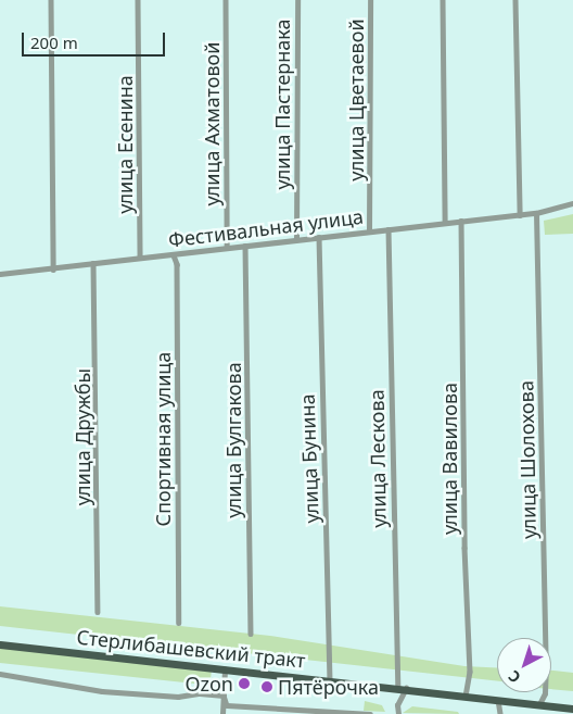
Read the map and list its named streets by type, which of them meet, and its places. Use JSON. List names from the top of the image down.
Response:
{
  "streets": {
    "main road": ["Стерлибашевский тракт"],
    "street": [
      "улица Цветаевой",
      "улица Пастернака",
      "улица Ахматовой",
      "улица Есенина",
      "Фестивальная улица",
      "улица Дружбы",
      "Спортивная улица",
      "улица Булгакова",
      "улица Бунина",
      "улица Лескова",
      "улица Вавилова",
      "улица Шолохова"
    ]
  },
  "crossings": [
    ["улица Цветаевой", "Фестивальная улица"],
    ["улица Пастернака", "Фестивальная улица"],
    ["улица Ахматовой", "Фестивальная улица"],
    ["улица Есенина", "Фестивальная улица"],
    ["Фестивальная улица", "улица Дружбы"],
    ["Фестивальная улица", "Спортивная улица"],
    ["Фестивальная улица", "улица Булгакова"],
    ["Фестивальная улица", "улица Бунина"],
    ["Фестивальная улица", "улица Лескова"],
    ["Фестивальная улица", "улица Вавилова"],
    ["Фестивальная улица", "улица Шолохова"],
    ["улица Бунина", "Стерлибашевский тракт"],
    ["улица Лескова", "Стерлибашевский тракт"],
    ["улица Вавилова", "Стерлибашевский тракт"],
    ["улица Шолохова", "Стерлибашевский тракт"]
  ],
  "places": ["Ozon", "Пятёрочка"],
  "scale_bar": "200 m",
  "north": "bottom left"
}
